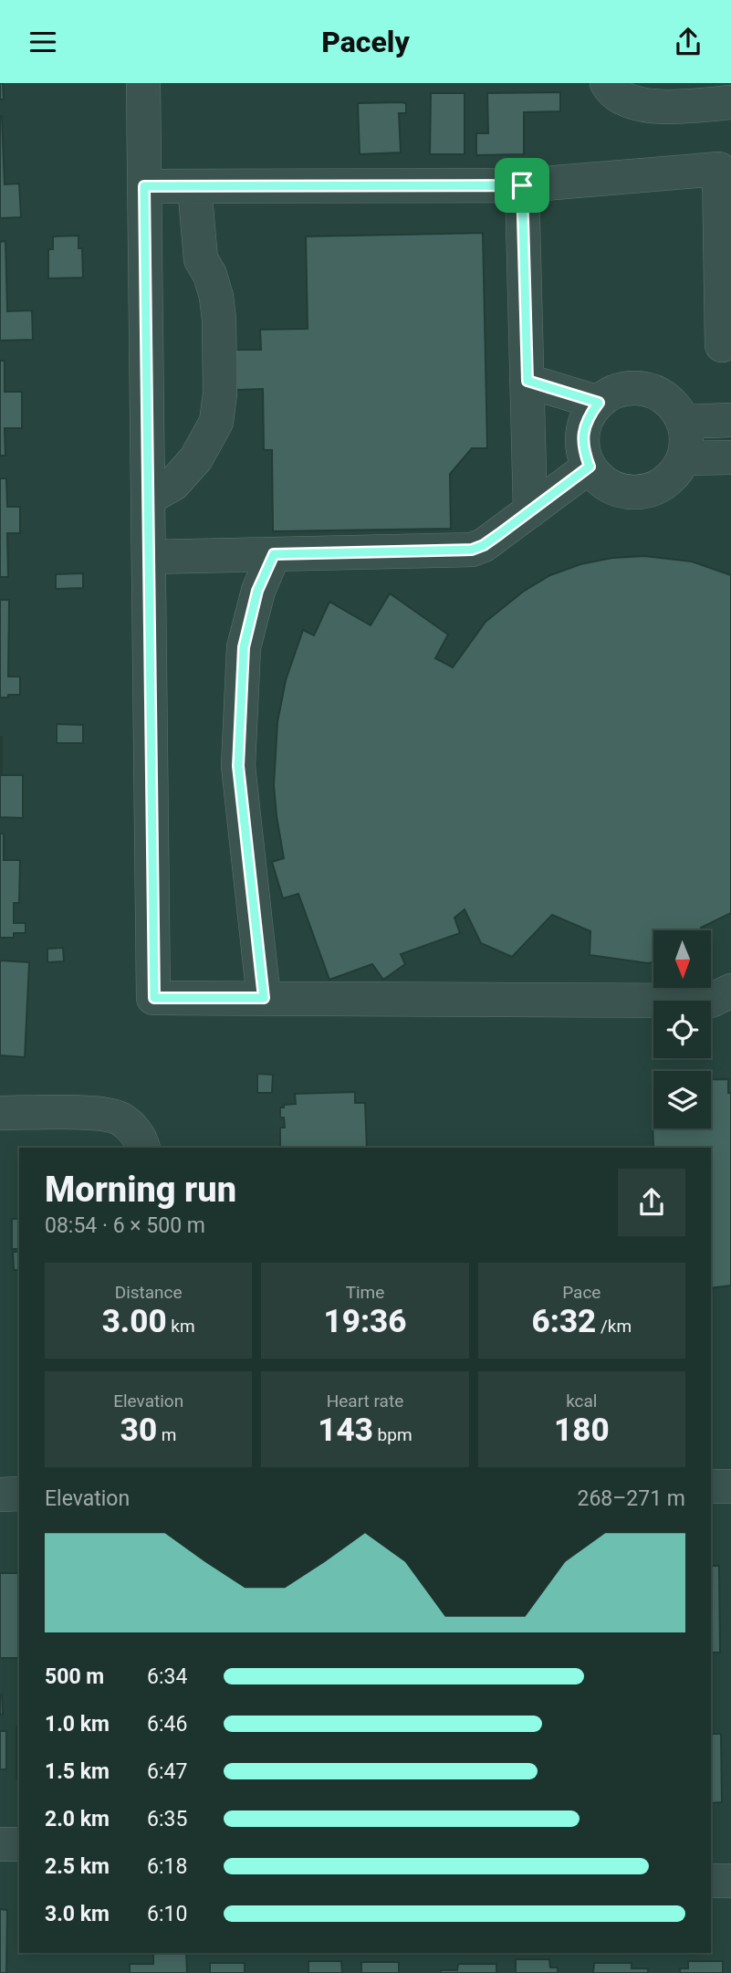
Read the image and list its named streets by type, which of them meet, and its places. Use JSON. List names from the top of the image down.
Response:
{
  "north": "bottom",
  "page": {
    "header": "Pacely",
    "heading": ["Morning run", "08:54 · 6 × 500 m"],
    "stats": [
      ["Distance", "3.00 km"],
      ["Time", "19:36"],
      ["Pace", "6:32 /km"],
      ["Elevation", "30 m"],
      ["Heart rate", "143 bpm"],
      ["kcal", "180"]
    ],
    "chart": ["Elevation", "268–271 m"],
    "list": [
      {
        "name": "500 m",
        "note": "6:34"
      },
      {
        "name": "1.0 km",
        "note": "6:46"
      },
      {
        "name": "1.5 km",
        "note": "6:47"
      },
      {
        "name": "2.0 km",
        "note": "6:35"
      },
      {
        "name": "2.5 km",
        "note": "6:18"
      },
      {
        "name": "3.0 km",
        "note": "6:10"
      }
    ]
  }
}
